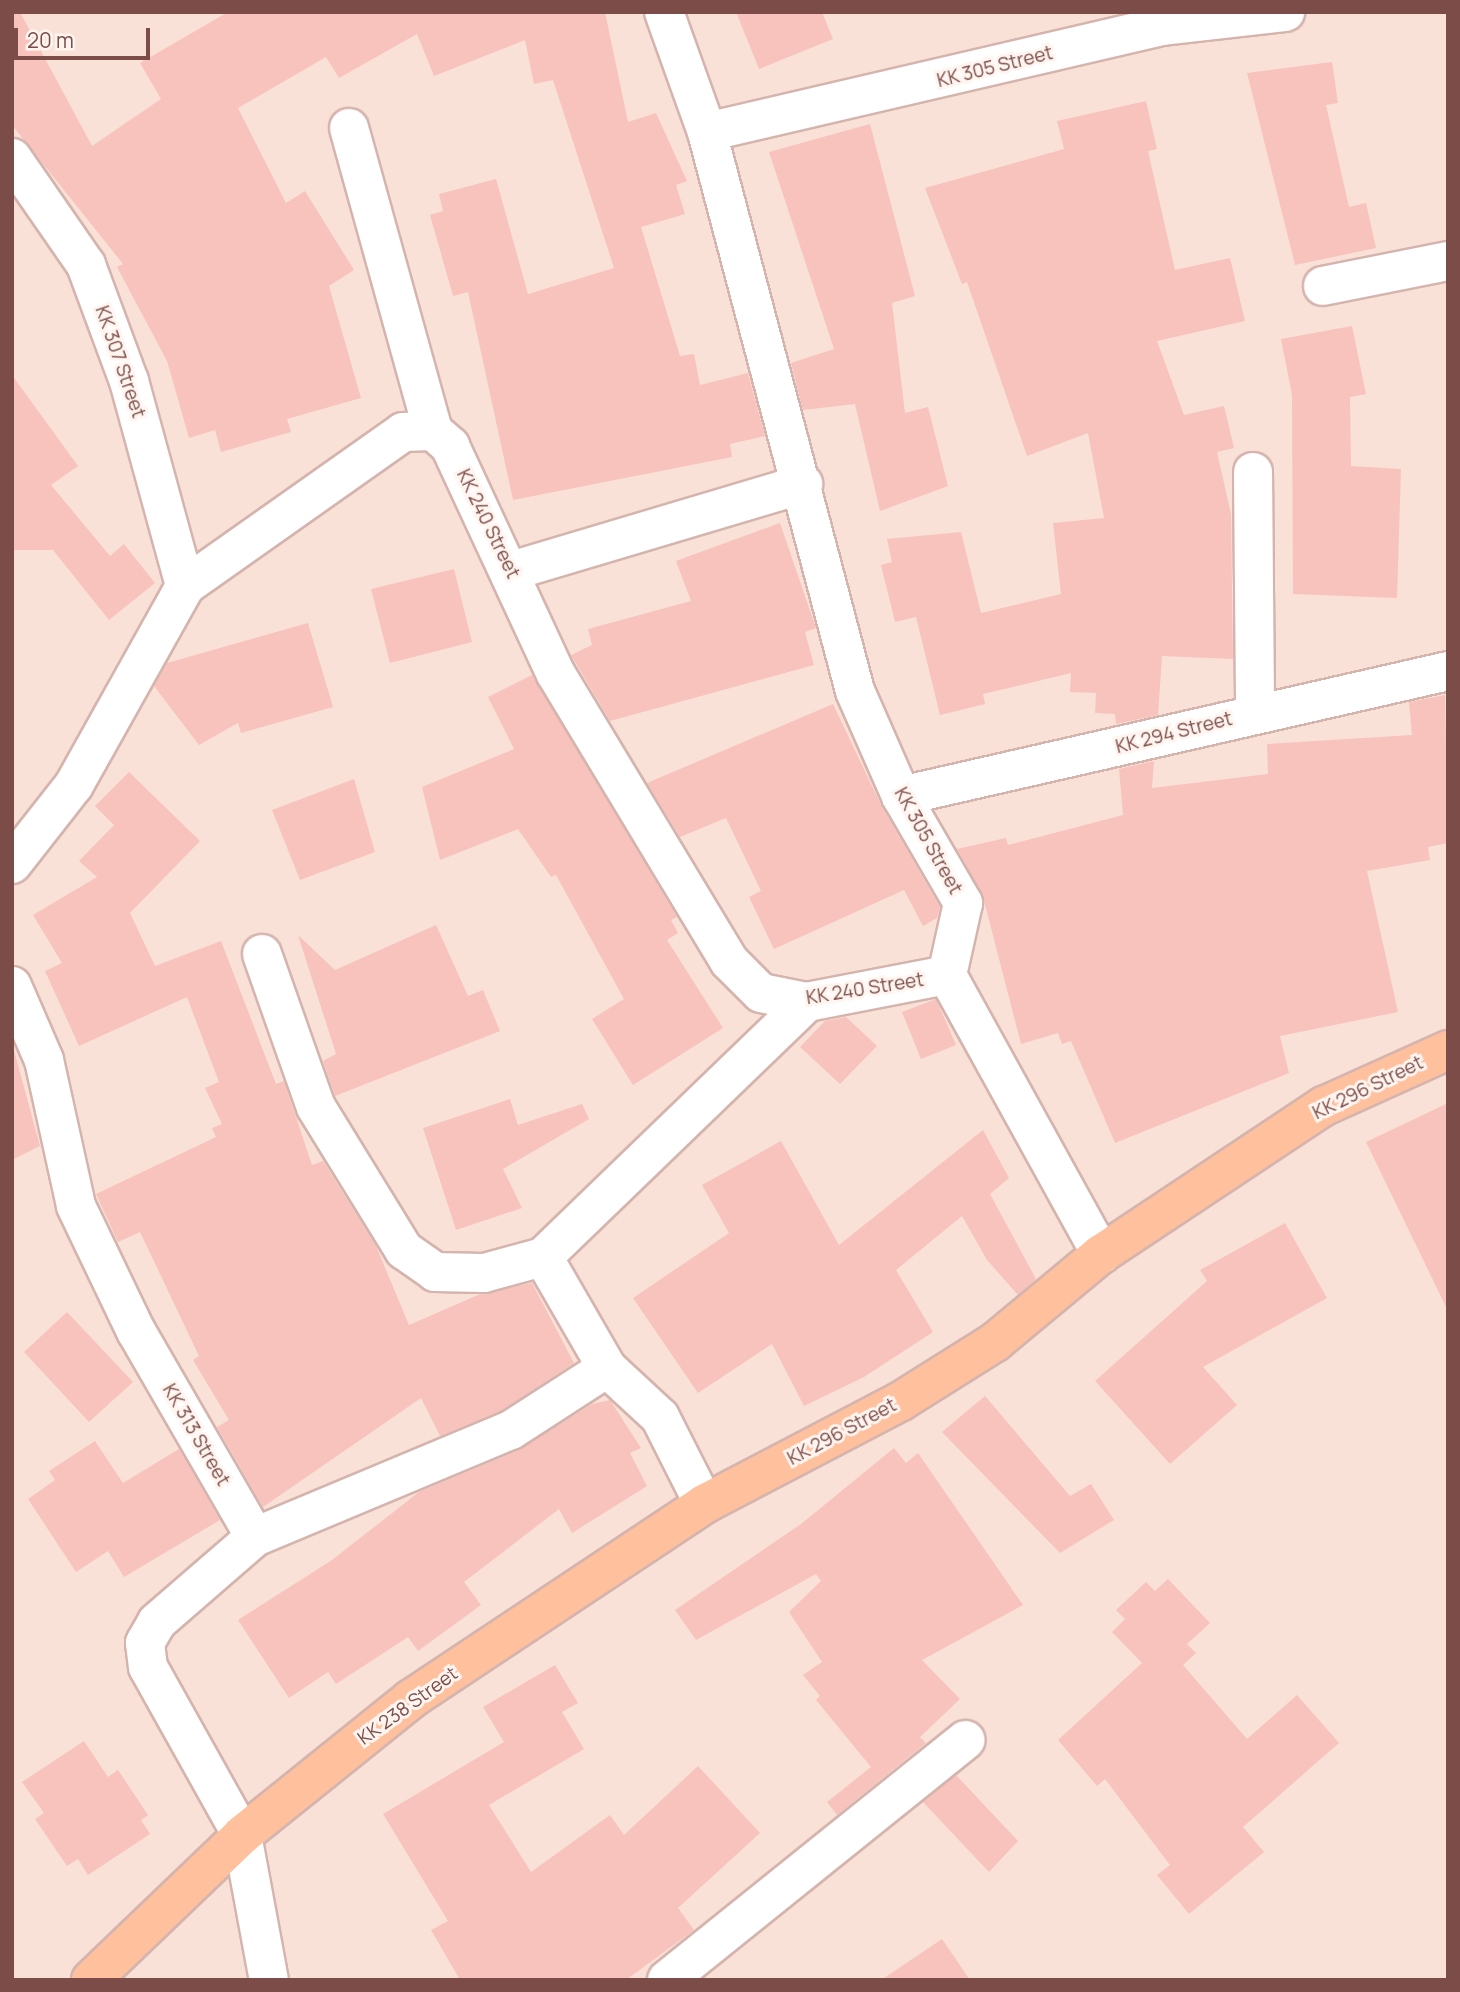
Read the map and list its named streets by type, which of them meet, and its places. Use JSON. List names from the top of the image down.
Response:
{
  "streets": {
    "main road": ["KK 296 Street", "KK 238 Street"],
    "street": [
      "KK 305 Street",
      "KK 307 Street",
      "KK 240 Street",
      "KK 294 Street",
      "KK 313 Street"
    ]
  },
  "crossings": [
    ["KK 305 Street", "KK 240 Street"],
    ["KK 305 Street", "KK 294 Street"],
    ["KK 296 Street", "KK 238 Street"]
  ],
  "scale_bar": "20 m"
}
